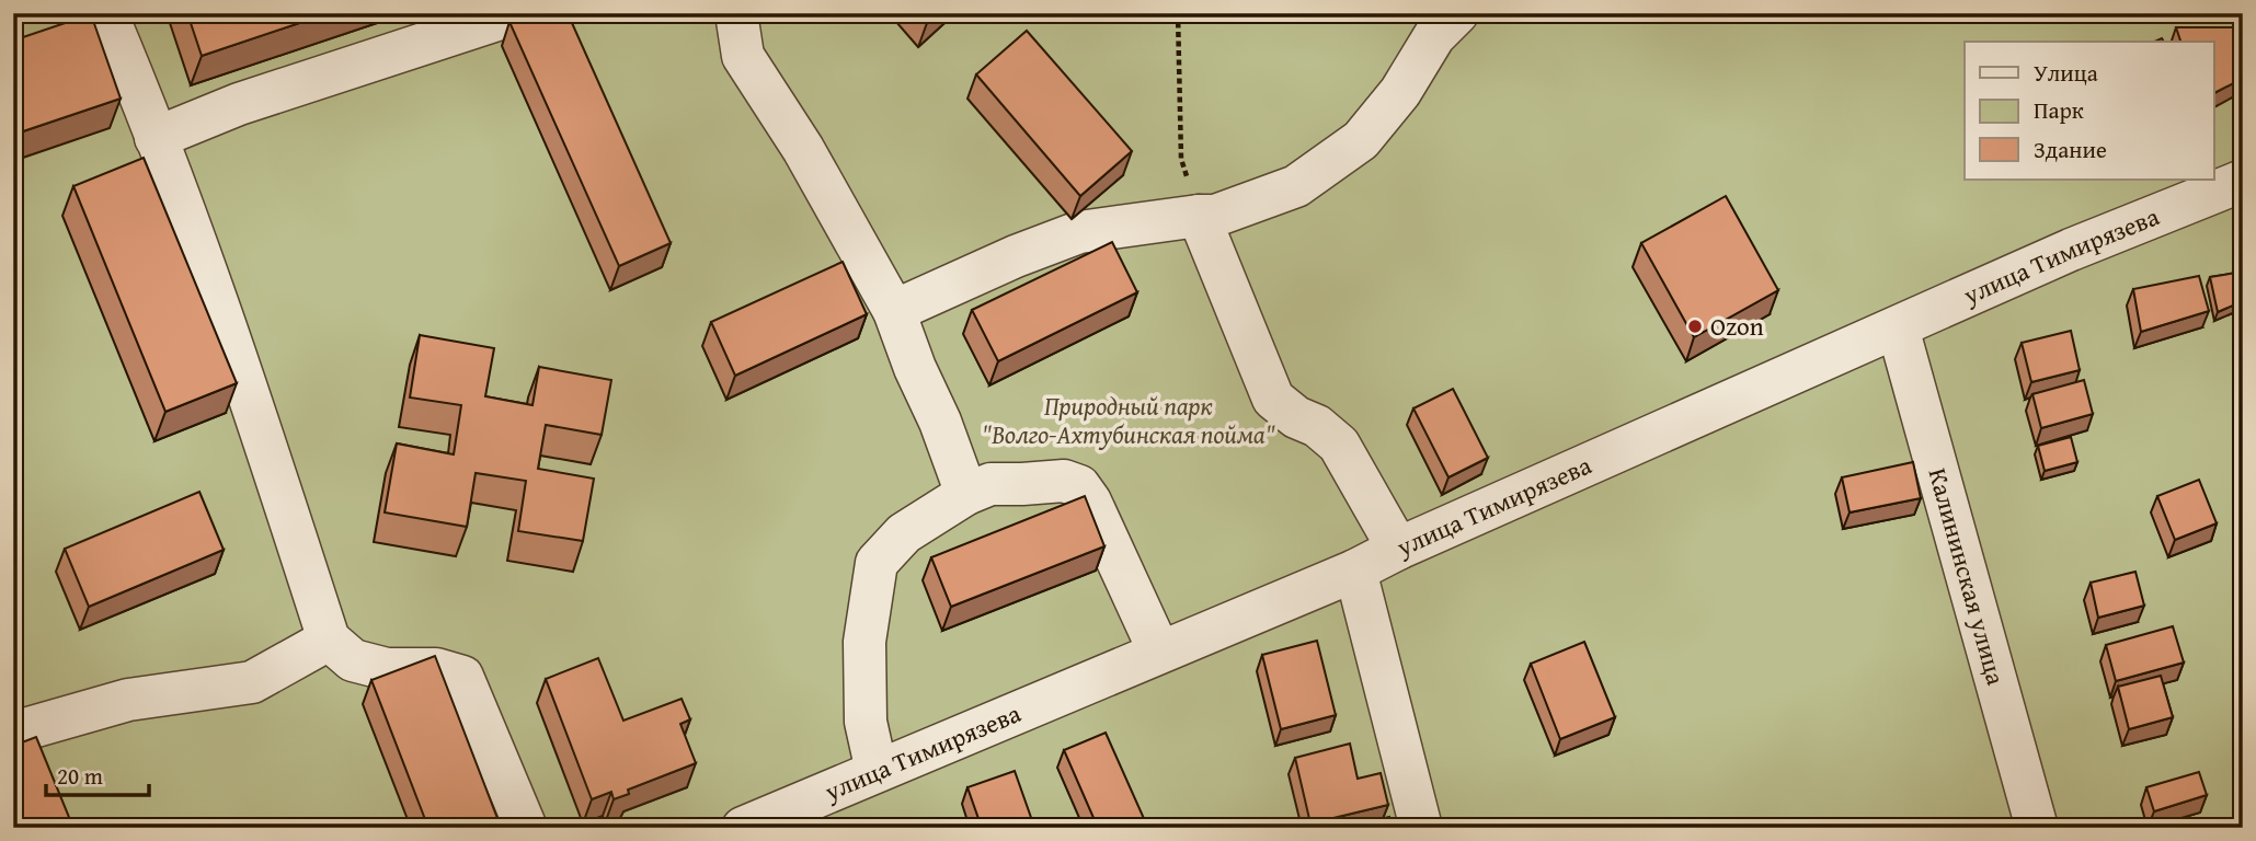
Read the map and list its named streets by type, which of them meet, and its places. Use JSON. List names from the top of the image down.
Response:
{
  "streets": {
    "street": ["улица Тимирязева", "Калининская улица"]
  },
  "crossings": [
    ["улица Тимирязева", "Калининская улица"]
  ],
  "parks": ["Природный парк \"Волго-Ахтубинская пойма\""],
  "places": ["Ozon"],
  "legend": ["Улица", "Парк", "Здание"],
  "scale_bar": "20 m"
}
